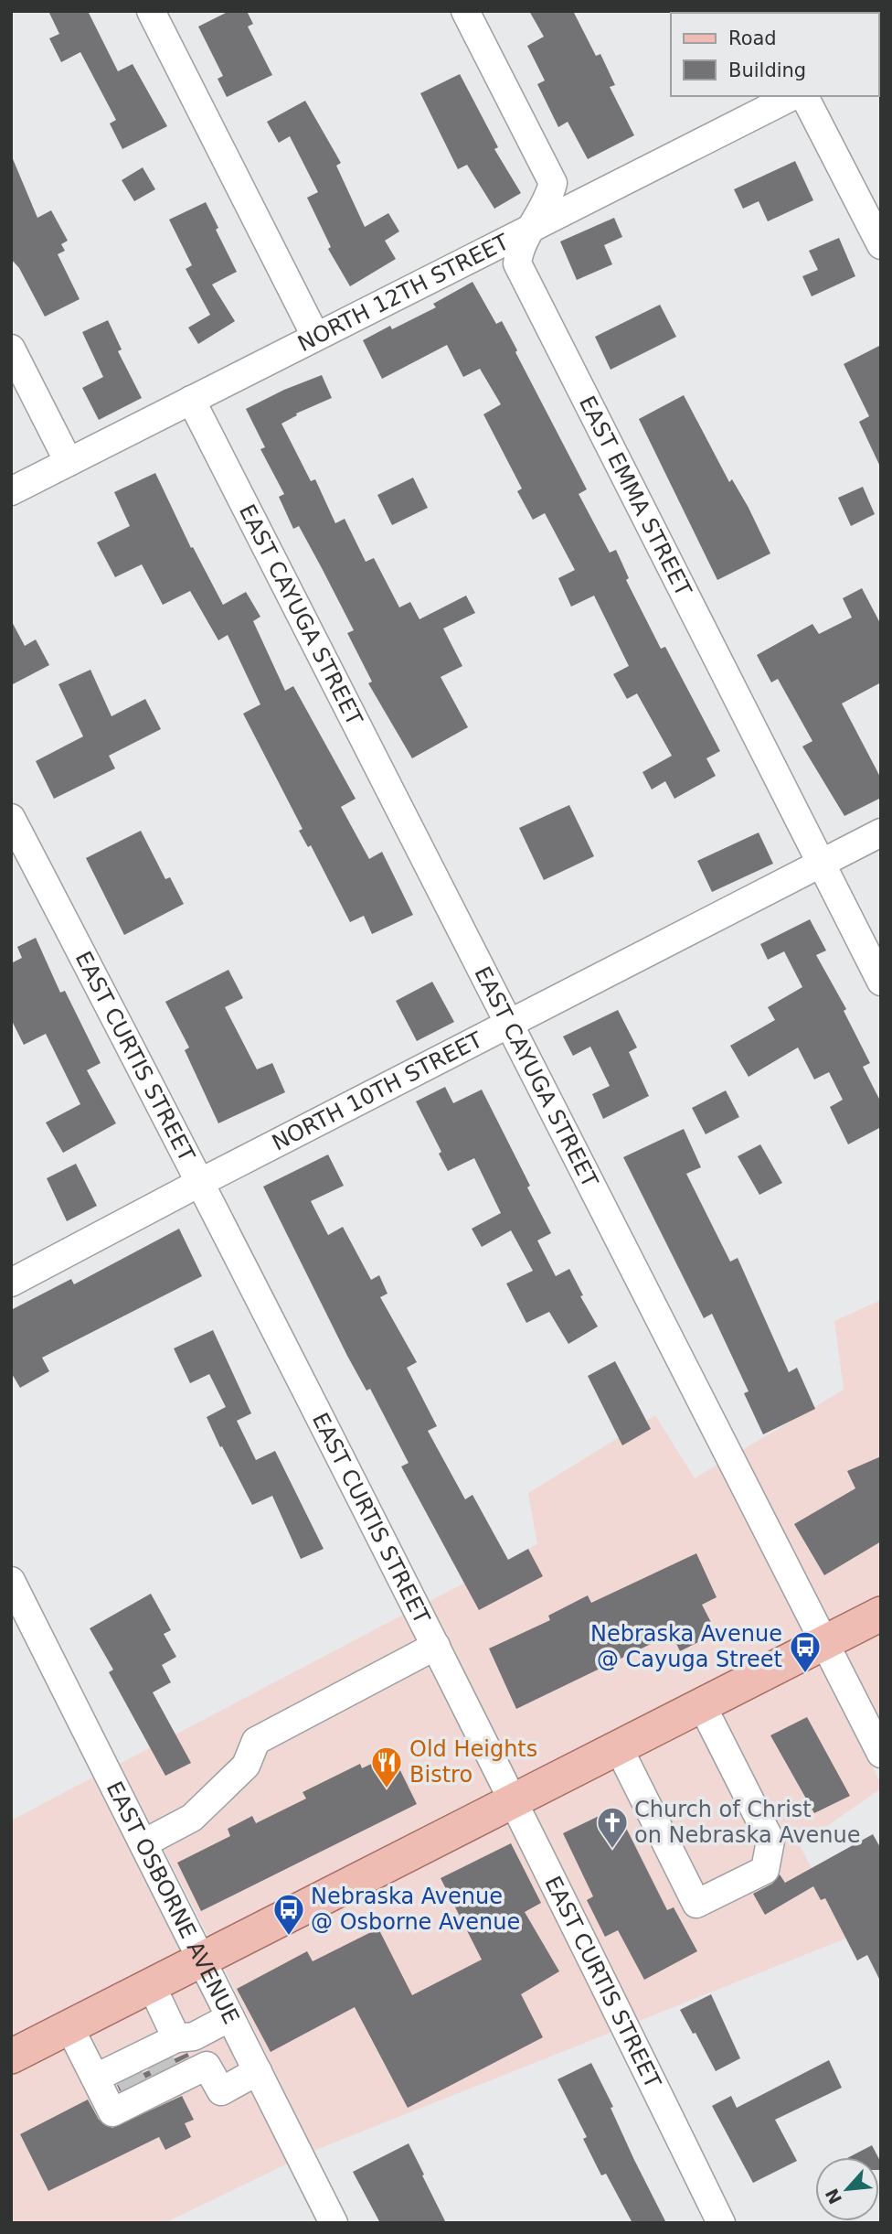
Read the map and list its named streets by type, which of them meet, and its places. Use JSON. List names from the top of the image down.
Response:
{
  "streets": {
    "street": [
      "NORTH 12TH STREET",
      "EAST EMMA STREET",
      "EAST CAYUGA STREET",
      "EAST CURTIS STREET",
      "NORTH 10TH STREET",
      "EAST OSBORNE AVENUE"
    ]
  },
  "crossings": [
    ["NORTH 12TH STREET", "EAST EMMA STREET"],
    ["NORTH 12TH STREET", "EAST CAYUGA STREET"],
    ["EAST EMMA STREET", "NORTH 10TH STREET"],
    ["EAST CAYUGA STREET", "NORTH 10TH STREET"],
    ["EAST CURTIS STREET", "NORTH 10TH STREET"]
  ],
  "places": {
    "bus stop": ["Nebraska Avenue @ Cayuga Street", "Nebraska Avenue @ Osborne Avenue"],
    "restaurant": ["Old Heights Bistro"],
    "church": ["Church of Christ on Nebraska Avenue"]
  },
  "legend": ["Road", "Building"],
  "north": "bottom left"
}
